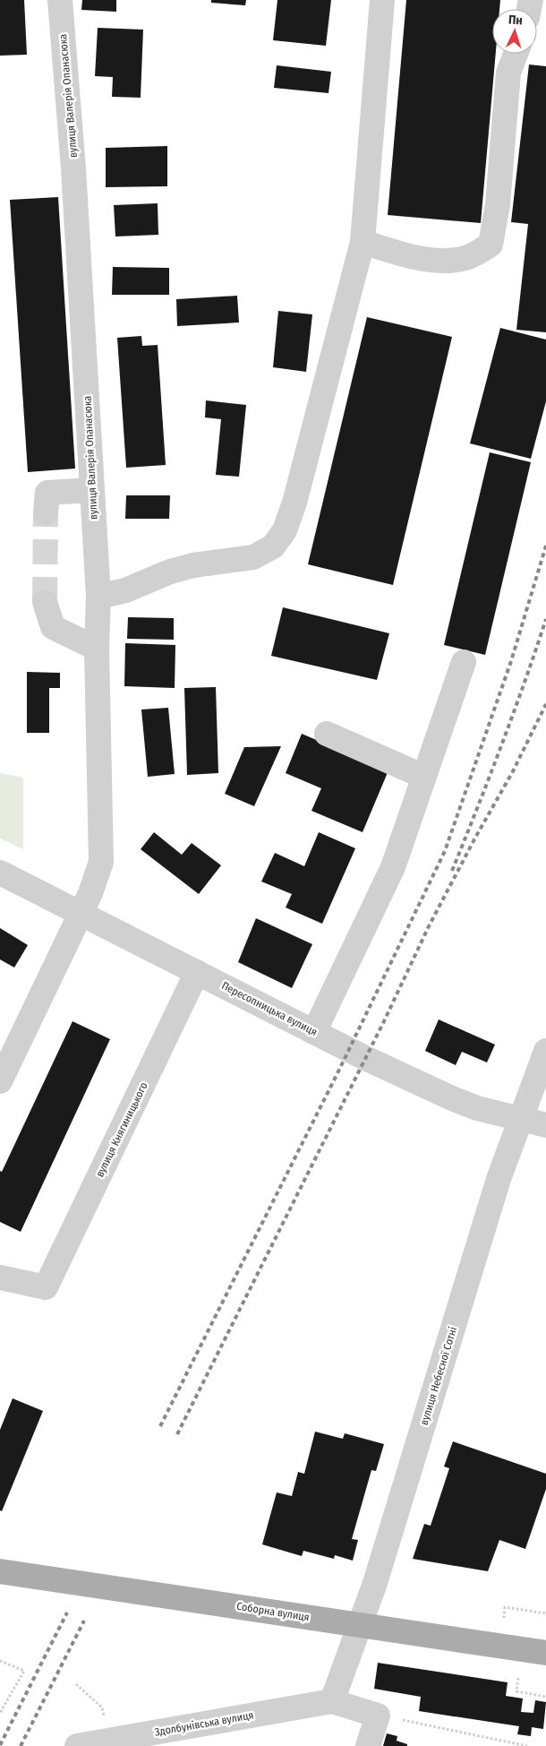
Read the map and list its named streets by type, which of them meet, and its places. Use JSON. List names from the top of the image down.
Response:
{
  "streets": {
    "main road": ["Соборна вулиця"],
    "street": [
      "вулиця Валерія Опанасюка",
      "Пересопницька вулиця",
      "вулиця Княгиницького",
      "вулиця Небесної Сотні",
      "Здолбунівська вулиця"
    ]
  },
  "crossings": [
    ["вулиця Валерія Опанасюка", "Пересопницька вулиця"],
    ["Пересопницька вулиця", "вулиця Княгиницького"],
    ["Пересопницька вулиця", "вулиця Небесної Сотні"],
    ["вулиця Небесної Сотні", "Здолбунівська вулиця"]
  ],
  "north": "top"
}
